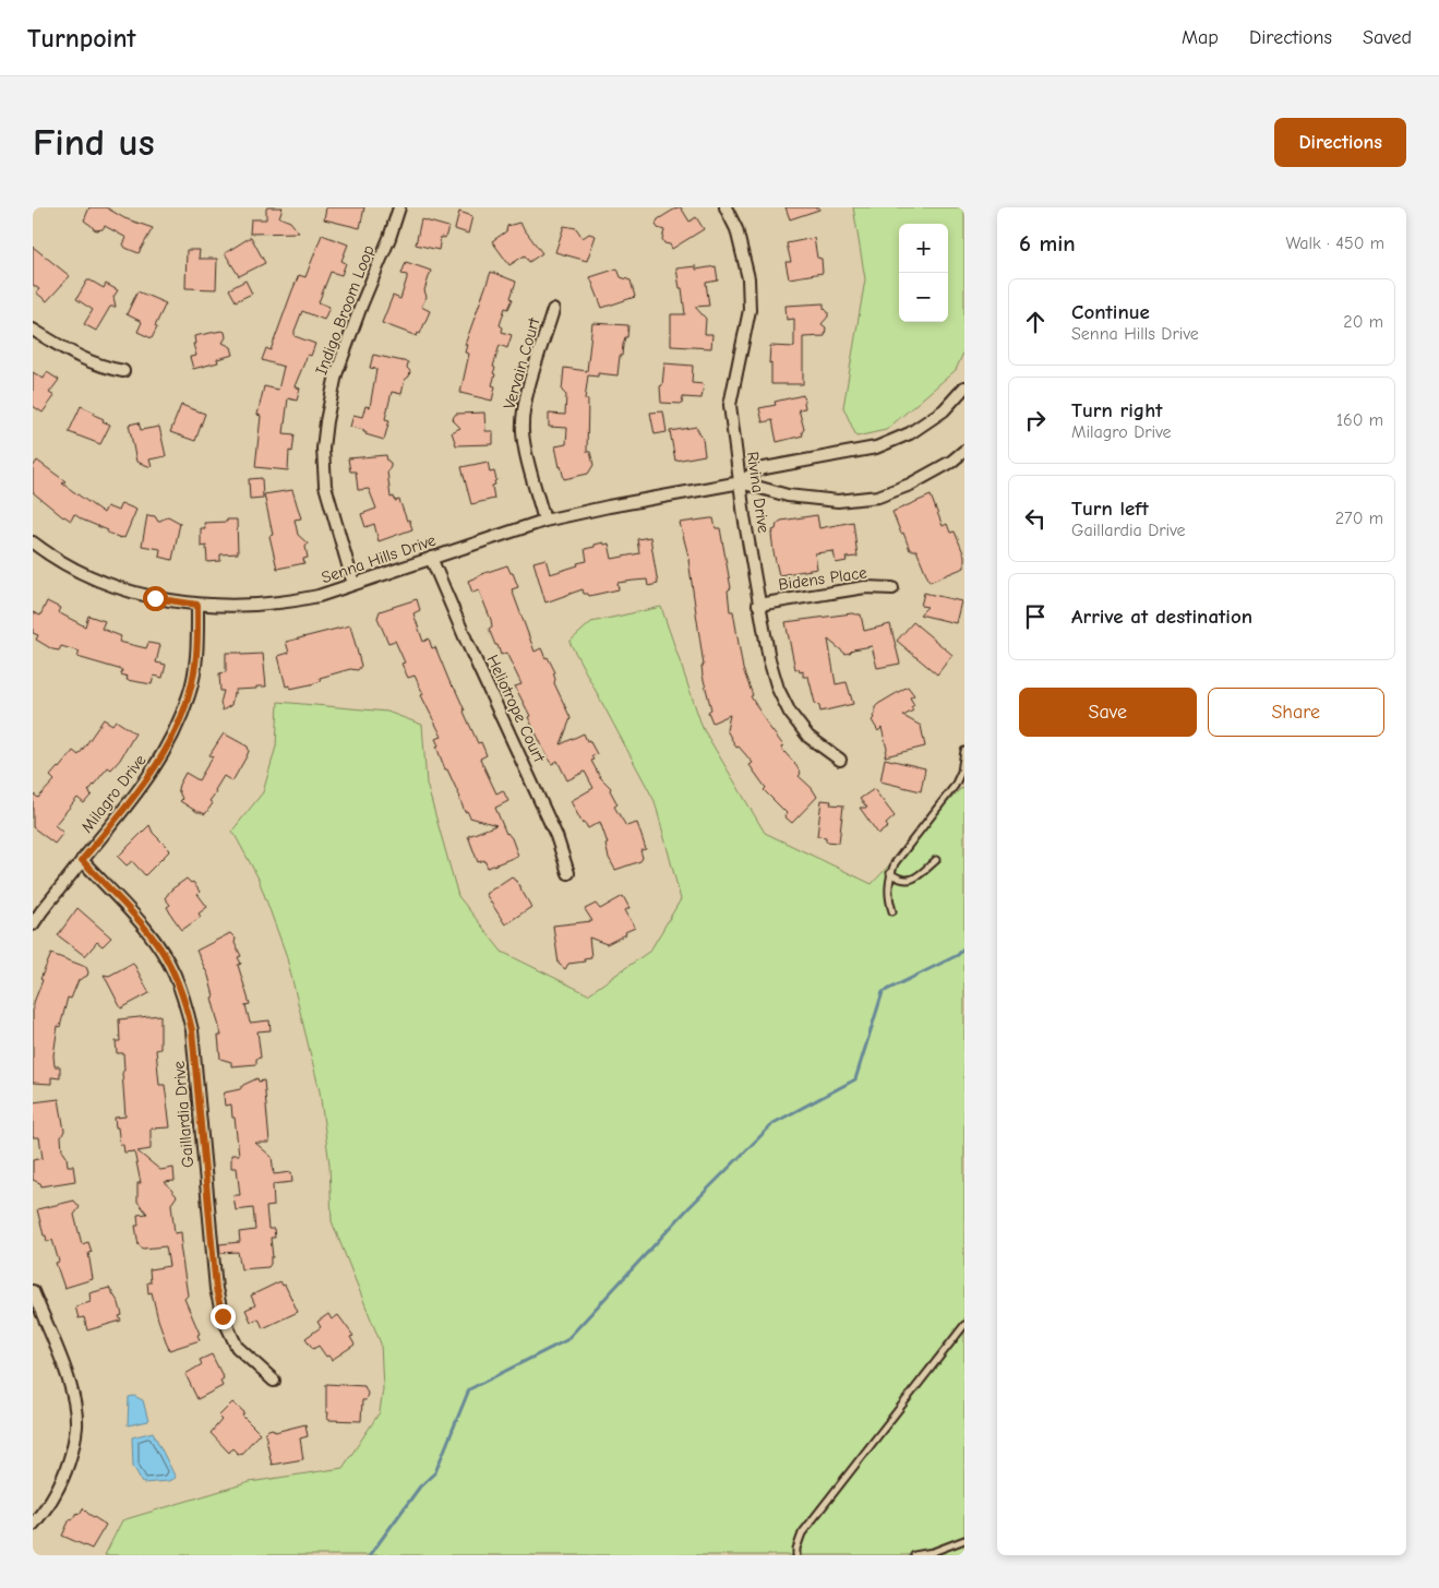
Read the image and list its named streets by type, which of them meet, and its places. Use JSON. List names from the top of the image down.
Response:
{
  "streets": {
    "street": [
      "Indigo Broom Loop",
      "Vervain Court",
      "Rivina Drive",
      "Senna Hills Drive",
      "Bidens Place",
      "Heliotrope Court",
      "Milagro Drive",
      "Gaillardia Drive"
    ]
  },
  "crossings": [
    ["Indigo Broom Loop", "Senna Hills Drive"],
    ["Vervain Court", "Senna Hills Drive"],
    ["Rivina Drive", "Senna Hills Drive"],
    ["Rivina Drive", "Bidens Place"],
    ["Senna Hills Drive", "Heliotrope Court"],
    ["Senna Hills Drive", "Milagro Drive"],
    ["Milagro Drive", "Gaillardia Drive"]
  ],
  "page": {
    "header": "Turnpoint",
    "nav": ["Map", "Directions", "Saved"],
    "buttons": [
      "Directions",
      ["Save", "Share"]
    ],
    "title": "Find us",
    "heading": ["6 min", "Walk · 450 m"],
    "map_buttons": ["+", "−"],
    "list": [
      ["Continue", "Senna Hills Drive", "20 m"],
      ["Turn right", "Milagro Drive", "160 m"],
      ["Turn left", "Gaillardia Drive", "270 m"],
      "Arrive at destination"
    ]
  }
}
